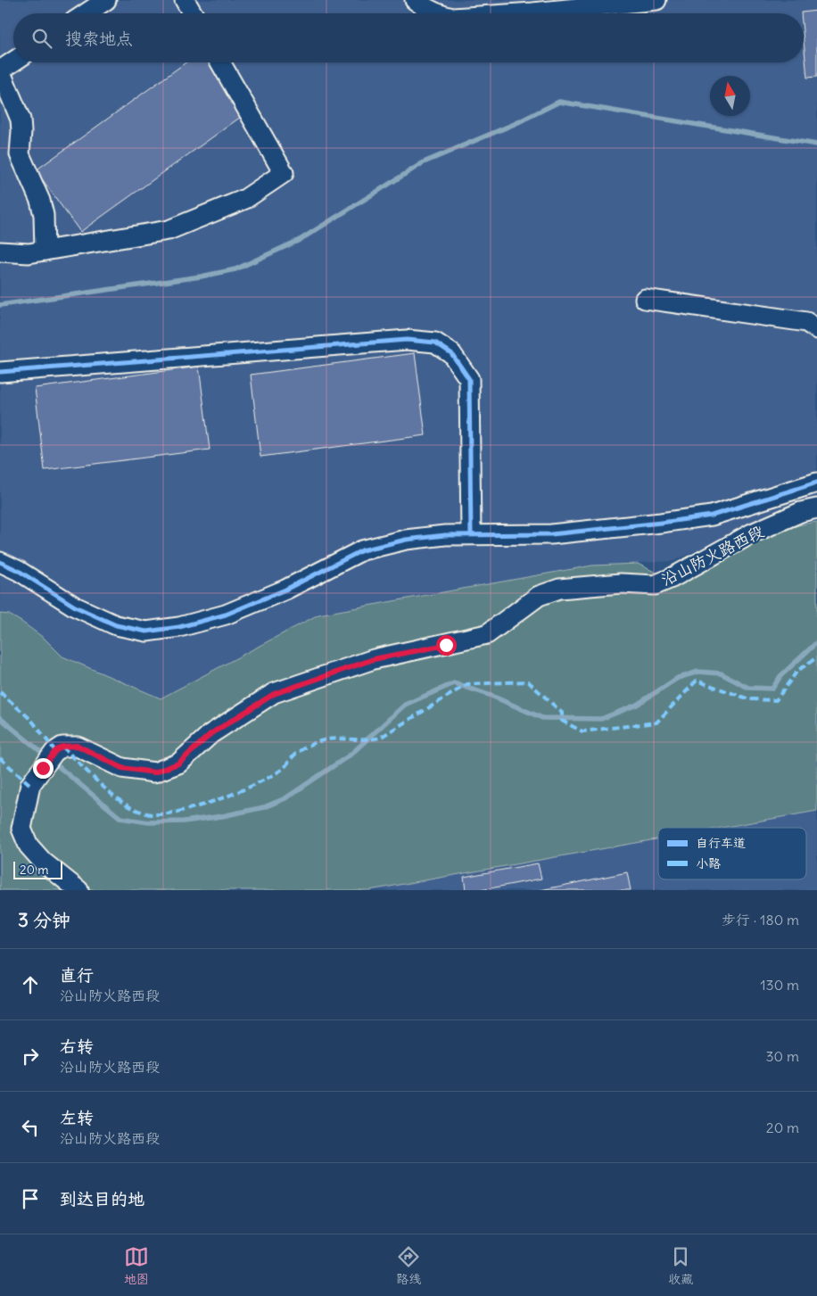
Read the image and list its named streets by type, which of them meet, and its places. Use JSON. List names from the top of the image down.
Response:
{
  "streets": {
    "street": ["沿山防火路西段"]
  },
  "legend": ["自行车道", "小路"],
  "scale_bar": "20 m",
  "north": "top",
  "page": {
    "search": "搜索地点",
    "scale": "20 m",
    "heading": ["3 分钟", "步行 · 180 m"],
    "list": [
      ["直行", "沿山防火路西段", "130 m"],
      ["右转", "沿山防火路西段", "30 m"],
      ["左转", "沿山防火路西段", "20 m"],
      "到达目的地"
    ],
    "nav": ["地图", "路线", "收藏"]
  }
}
